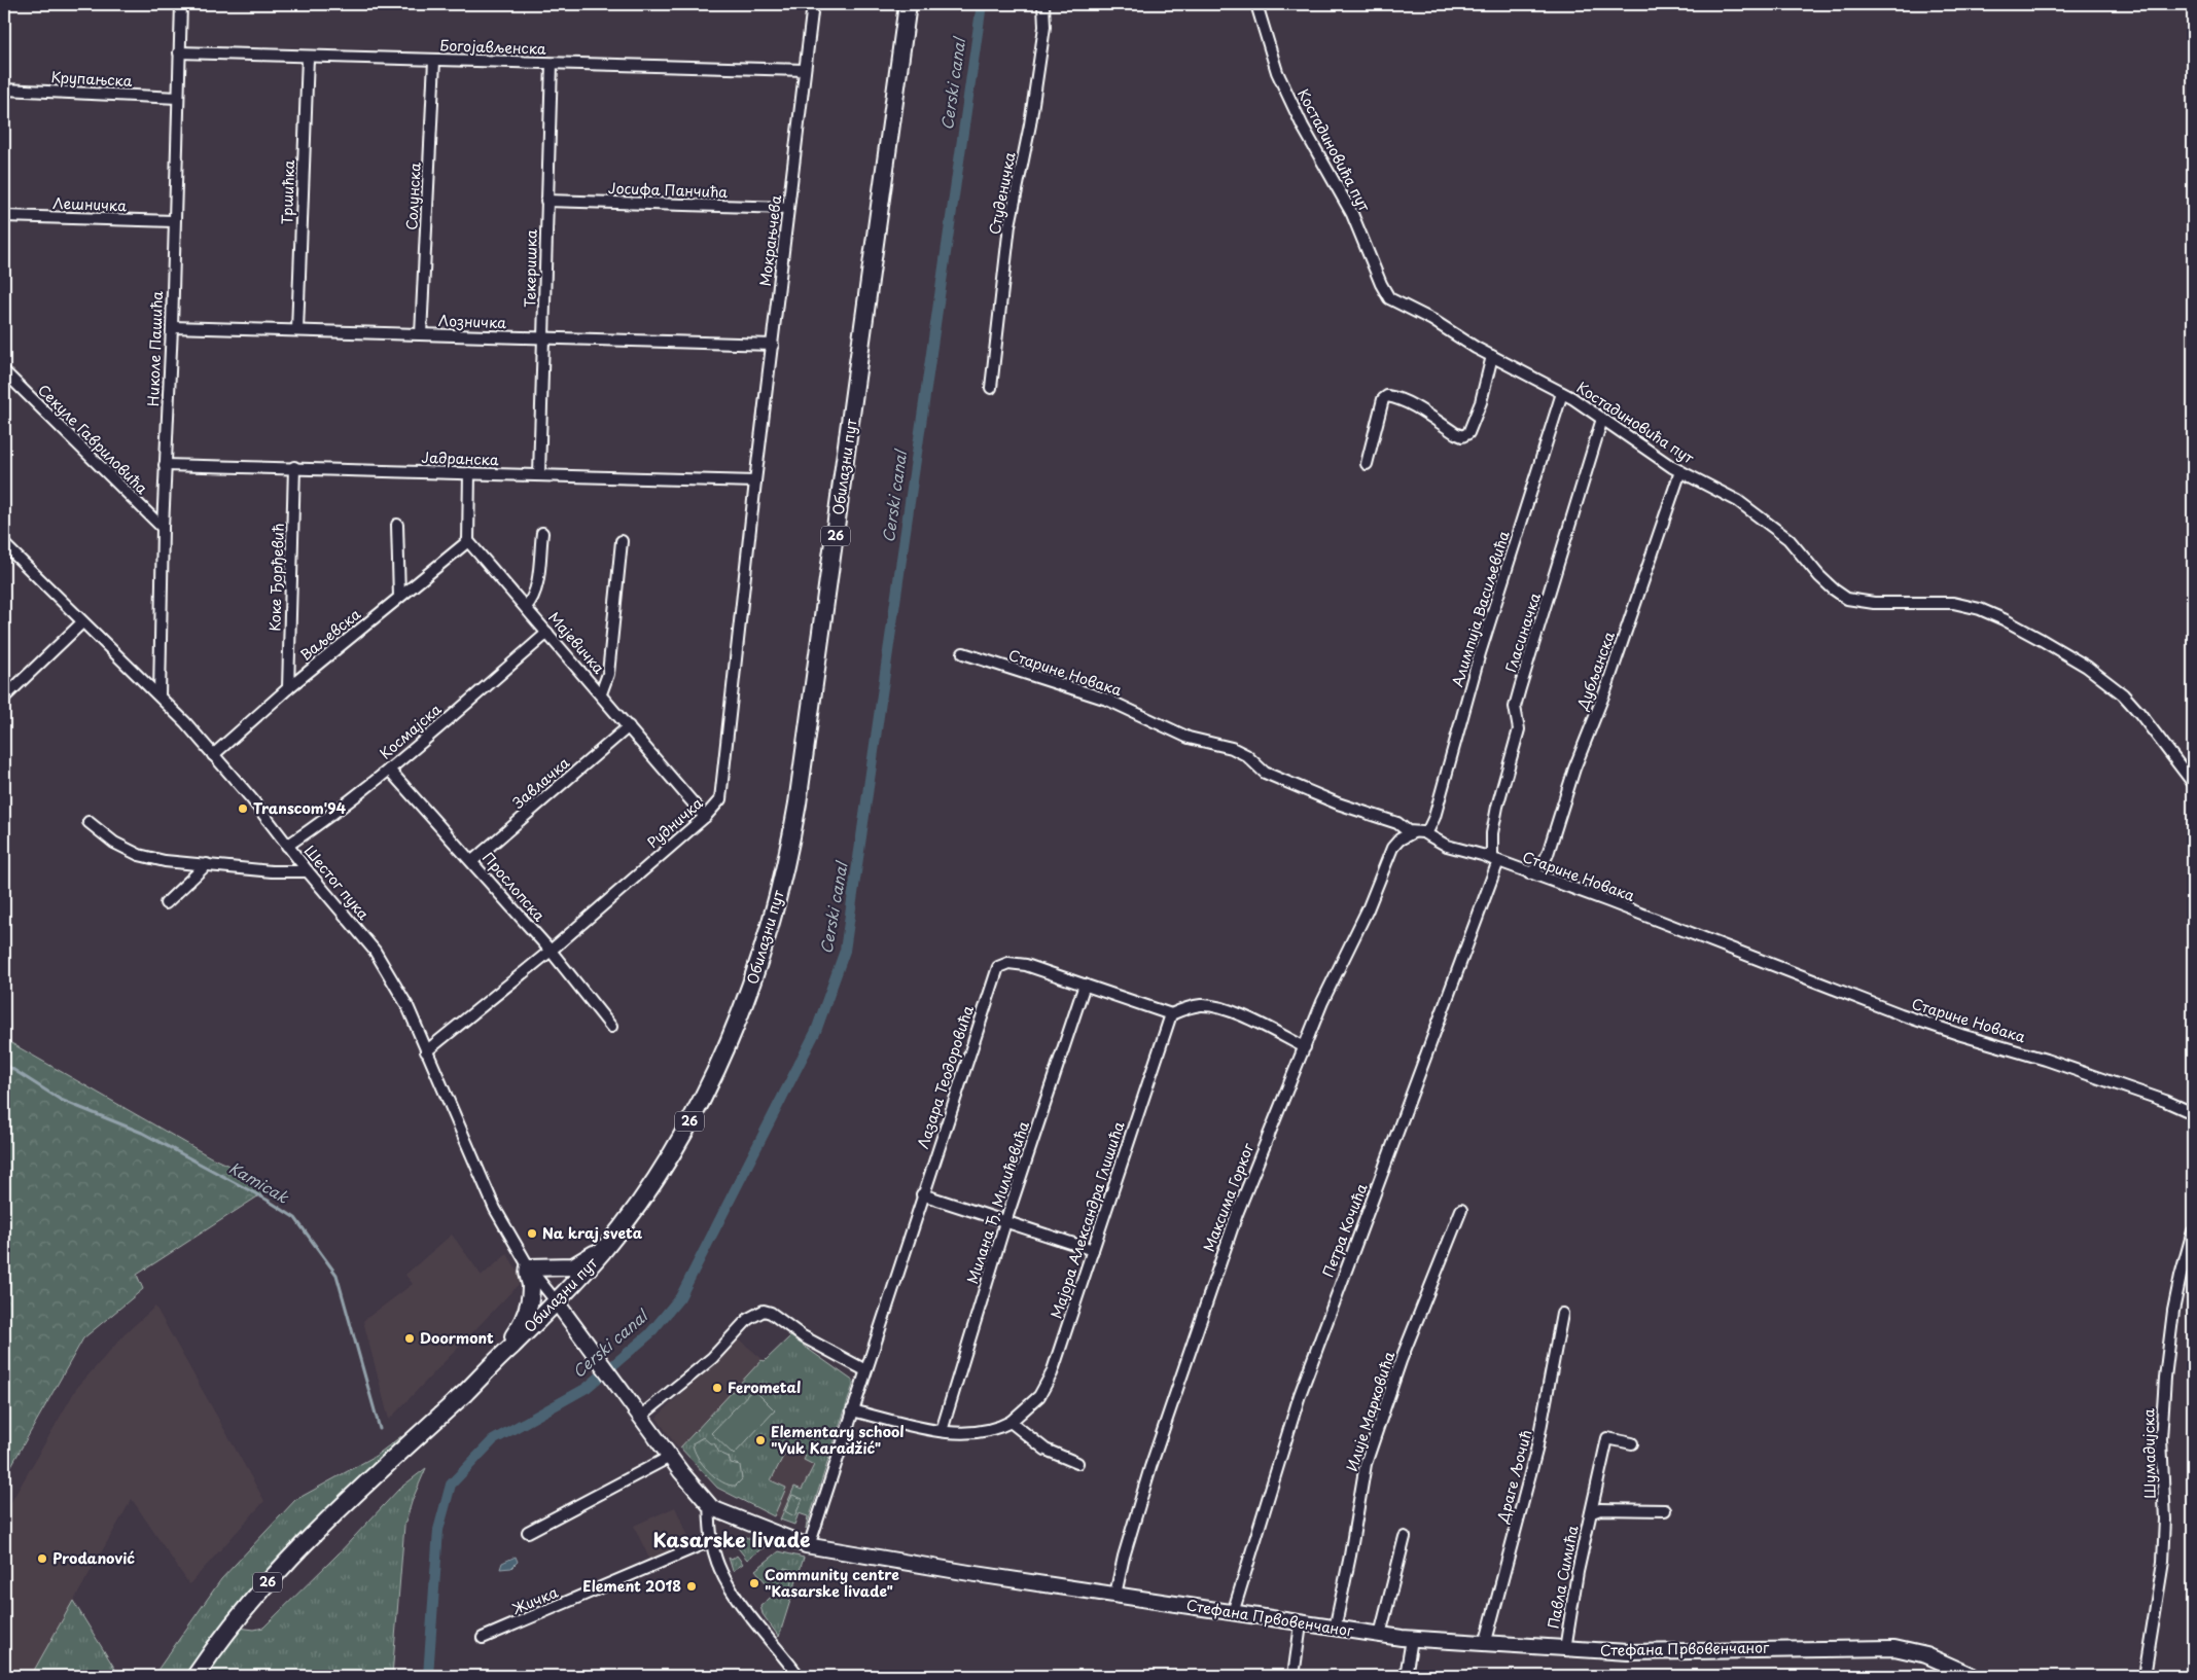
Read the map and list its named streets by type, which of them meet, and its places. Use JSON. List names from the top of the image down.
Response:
{
  "streets": {
    "main road": ["Обилазни пут", "26"],
    "street": [
      "Богојављенска",
      "Крупањска",
      "Костадиновића пут",
      "Јосифа Панчића",
      "Тршићка",
      "Студеничка",
      "Солунска",
      "Лешничка",
      "Мокрањчева",
      "Текеришка",
      "Лозничка",
      "Николе Пашића",
      "Секуле Гавриловића",
      "Јадранска",
      "Коке Ђорђевић",
      "Алимпија Васиљевића",
      "Гласиначка",
      "Ваљевска",
      "Мајевичка",
      "Дубљанска",
      "Старине Новака",
      "Космајска",
      "Завлачка",
      "Рудничка",
      "Шестог пука",
      "Прослопска",
      "Лазара Теодоровића",
      "Максима Горког",
      "Милана Ђ. Милићевића",
      "Мајора Александра Глишића",
      "Петра Кочића",
      "Илије Марковића",
      "Шумадијска",
      "Драге Љочић",
      "Павла Симића",
      "Жичка",
      "Стефана Првовенчаног"
    ]
  },
  "crossings": [
    ["Богојављенска", "Тршићка"],
    ["Богојављенска", "Солунска"],
    ["Богојављенска", "Мокрањчева"],
    ["Богојављенска", "Текеришка"],
    ["Богојављенска", "Николе Пашића"],
    ["Крупањска", "Николе Пашића"],
    ["Костадиновића пут", "Алимпија Васиљевића"],
    ["Костадиновића пут", "Гласиначка"],
    ["Костадиновића пут", "Дубљанска"],
    ["Јосифа Панчића", "Мокрањчева"],
    ["Јосифа Панчића", "Текеришка"],
    ["Тршићка", "Лозничка"],
    ["Солунска", "Лозничка"],
    ["Лешничка", "Николе Пашића"],
    ["Мокрањчева", "Лозничка"],
    ["Мокрањчева", "Јадранска"],
    ["Мокрањчева", "Рудничка"],
    ["Текеришка", "Лозничка"],
    ["Текеришка", "Јадранска"],
    ["Лозничка", "Николе Пашића"],
    ["Николе Пашића", "Секуле Гавриловића"],
    ["Николе Пашића", "Јадранска"],
    ["Николе Пашића", "Шестог пука"],
    ["Јадранска", "Коке Ђорђевић"],
    ["Јадранска", "Рудничка"],
    ["Обилазни пут", "Шестог пука"],
    ["Обилазни пут", "Стефана Првовенчаног"],
    ["Коке Ђорђевић", "Ваљевска"],
    ["Алимпија Васиљевића", "Старине Новака"],
    ["Гласиначка", "Старине Новака"],
    ["Гласиначка", "Петра Кочића"],
    ["Ваљевска", "Мајевичка"],
    ["Ваљевска", "Шестог пука"],
    ["Мајевичка", "Космајска"],
    ["Мајевичка", "Завлачка"],
    ["Мајевичка", "Рудничка"],
    ["Дубљанска", "Старине Новака"],
    ["Старине Новака", "Максима Горког"],
    ["Старине Новака", "Петра Кочића"],
    ["Космајска", "Шестог пука"],
    ["Космајска", "Прослопска"],
    ["Завлачка", "Прослопска"],
    ["Рудничка", "Шестог пука"],
    ["Рудничка", "Прослопска"],
    ["Шестог пука", "Стефана Првовенчаног"],
    ["Лазара Теодоровића", "Милана Ђ. Милићевића"],
    ["Лазара Теодоровића", "Мајора Александра Глишића"],
    ["Лазара Теодоровића", "Стефана Првовенчаног"],
    ["Максима Горког", "Стефана Првовенчаног"],
    ["Милана Ђ. Милићевића", "Мајора Александра Глишића"],
    ["Петра Кочића", "Стефана Првовенчаног"],
    ["Илије Марковића", "Стефана Првовенчаног"],
    ["Драге Љочић", "Стефана Првовенчаног"],
    ["Павла Симића", "Стефана Првовенчаног"]
  ],
  "districts": ["Kasarske livade"],
  "water": ["Cerski canal", "Kamicak"],
  "places": [
    "Transcom'94",
    "Na kraj sveta",
    "Doormont",
    "Ferometal",
    "Elementary school \"Vuk Karadžić\"",
    "Prodanović",
    "Community centre \"Kasarske livade\"",
    "Element 2018"
  ]
}
